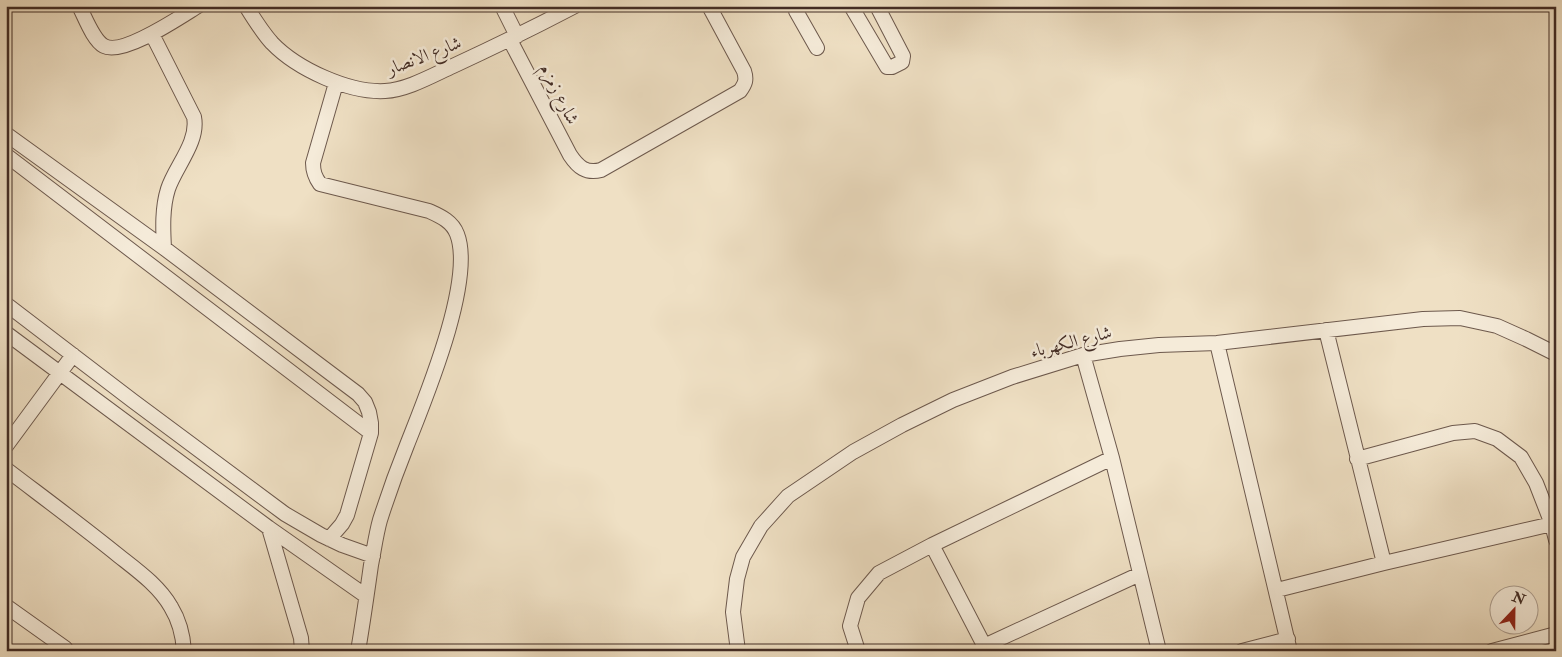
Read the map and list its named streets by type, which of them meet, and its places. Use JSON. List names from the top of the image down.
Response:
{
  "streets": {
    "street": ["شارع الانصار", "شارع زمزم", "شارع الكهرباء"]
  },
  "crossings": [
    ["شارع الانصار", "شارع زمزم"]
  ],
  "north": "top"
}
